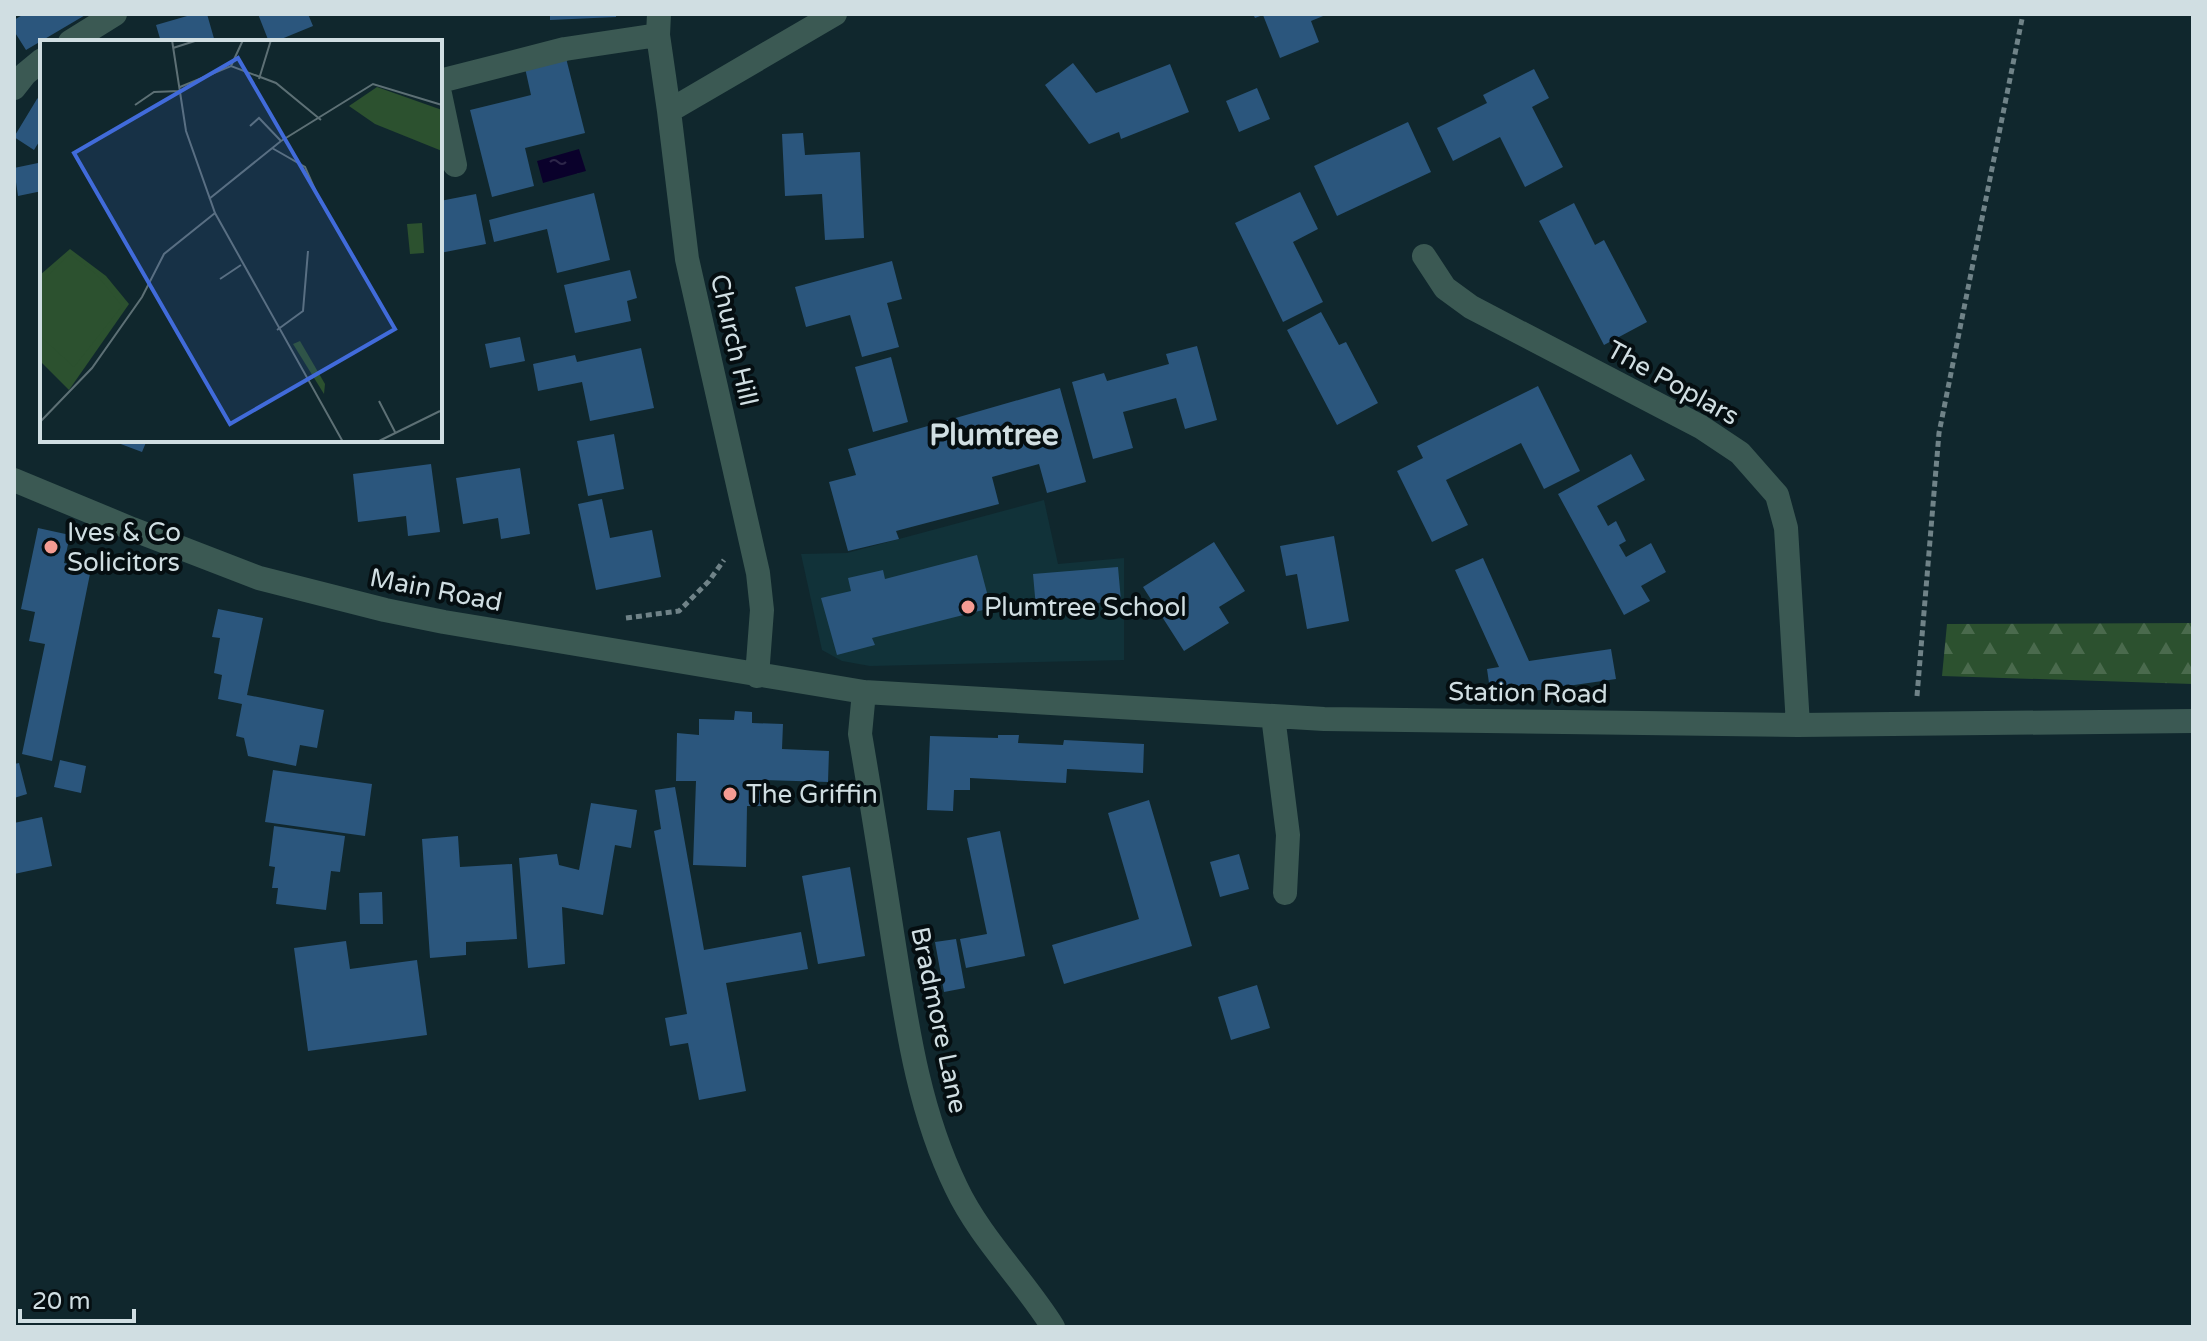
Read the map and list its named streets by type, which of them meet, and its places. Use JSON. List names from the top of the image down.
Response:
{
  "streets": {
    "street": [
      "Church Hill",
      "The Poplars",
      "Main Road",
      "Station Road",
      "Bradmore Lane"
    ]
  },
  "crossings": [
    ["Church Hill", "Main Road"],
    ["The Poplars", "Station Road"],
    ["Main Road", "Station Road"],
    ["Main Road", "Bradmore Lane"],
    ["Station Road", "Bradmore Lane"]
  ],
  "districts": ["Plumtree"],
  "places": ["Ives & Co Solicitors", "Plumtree School", "The Griffin"],
  "scale_bar": "20 m"
}
